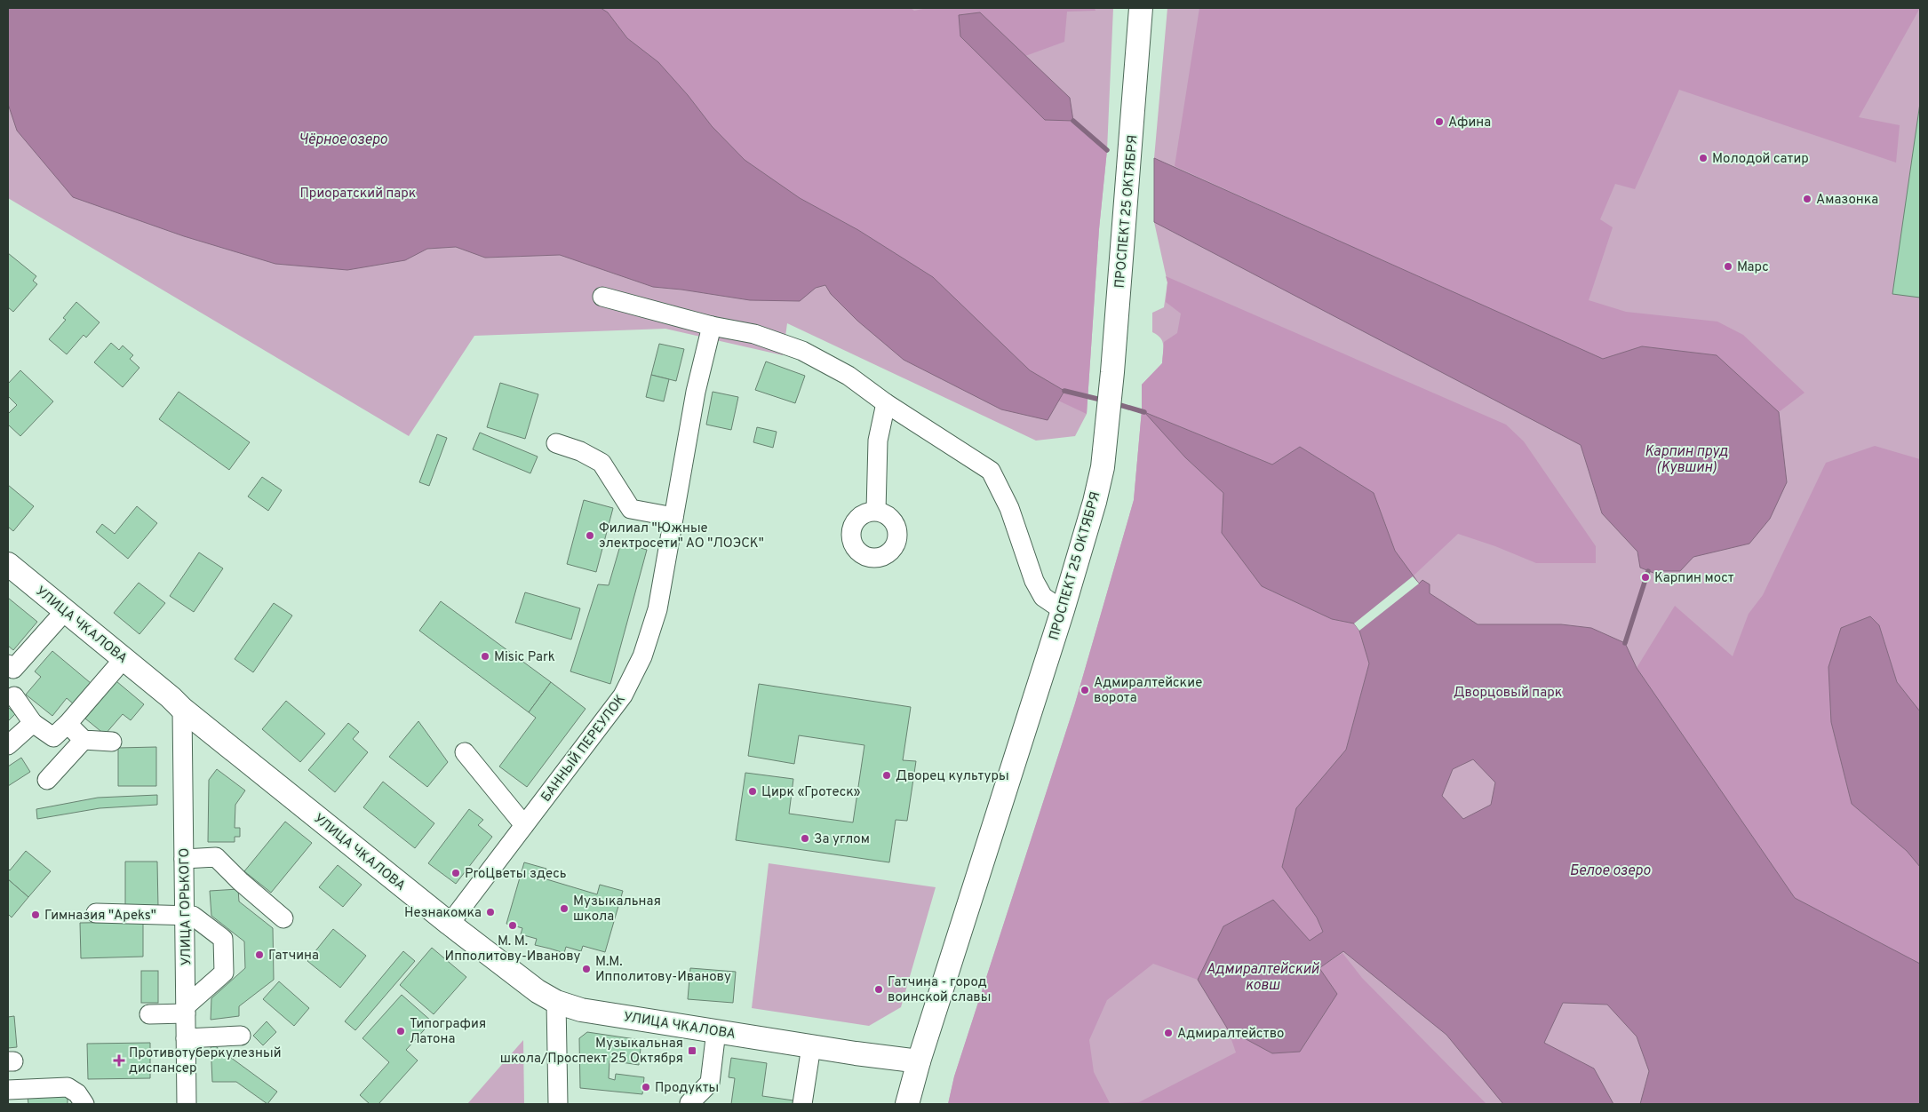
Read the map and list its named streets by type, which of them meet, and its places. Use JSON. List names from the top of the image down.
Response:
{
  "streets": {
    "main road": ["ПРОСПЕКТ 25 ОКТЯБРЯ", "УЛИЦА ЧКАЛОВА"],
    "street": ["БАННЫЙ ПЕРЕУЛОК", "УЛИЦА ГОРЬКОГО"]
  },
  "crossings": [
    ["ПРОСПЕКТ 25 ОКТЯБРЯ", "УЛИЦА ЧКАЛОВА"],
    ["УЛИЦА ЧКАЛОВА", "БАННЫЙ ПЕРЕУЛОК"],
    ["УЛИЦА ЧКАЛОВА", "УЛИЦА ГОРЬКОГО"]
  ],
  "water": [
    "Чёрное озеро",
    "Карпин пруд (Кувшин)",
    "Белое озеро",
    "Адмиралтейский ковш"
  ],
  "parks": ["Приоратский парк", "Дворцовый парк"],
  "places": {
    "other": [
      "Афина",
      "Молодой сатир",
      "Амазонка",
      "Марс",
      "Филиал \"Южные электросети\" АО \"ЛОЭСК\"",
      "Карпин мост",
      "Misic Park",
      "Адмиралтейские ворота",
      "Дворец культуры",
      "Цирк «Гротеск»",
      "За углом",
      "ProЦветы здесь",
      "Музыкальная школа",
      "Незнакомка",
      "Гимназия \"Apeks\"",
      "М. М. Ипполитову-Иванову",
      "Гатчина",
      "М.М. Ипполитову-Иванову",
      "Гатчина - город воинской славы",
      "Типография Латона",
      "Адмиралтейство",
      "Продукты"
    ],
    "transit": ["Музыкальная школа/Проспект 25 Октября"],
    "health": ["Противотуберкулезный диспансер"]
  }
}
